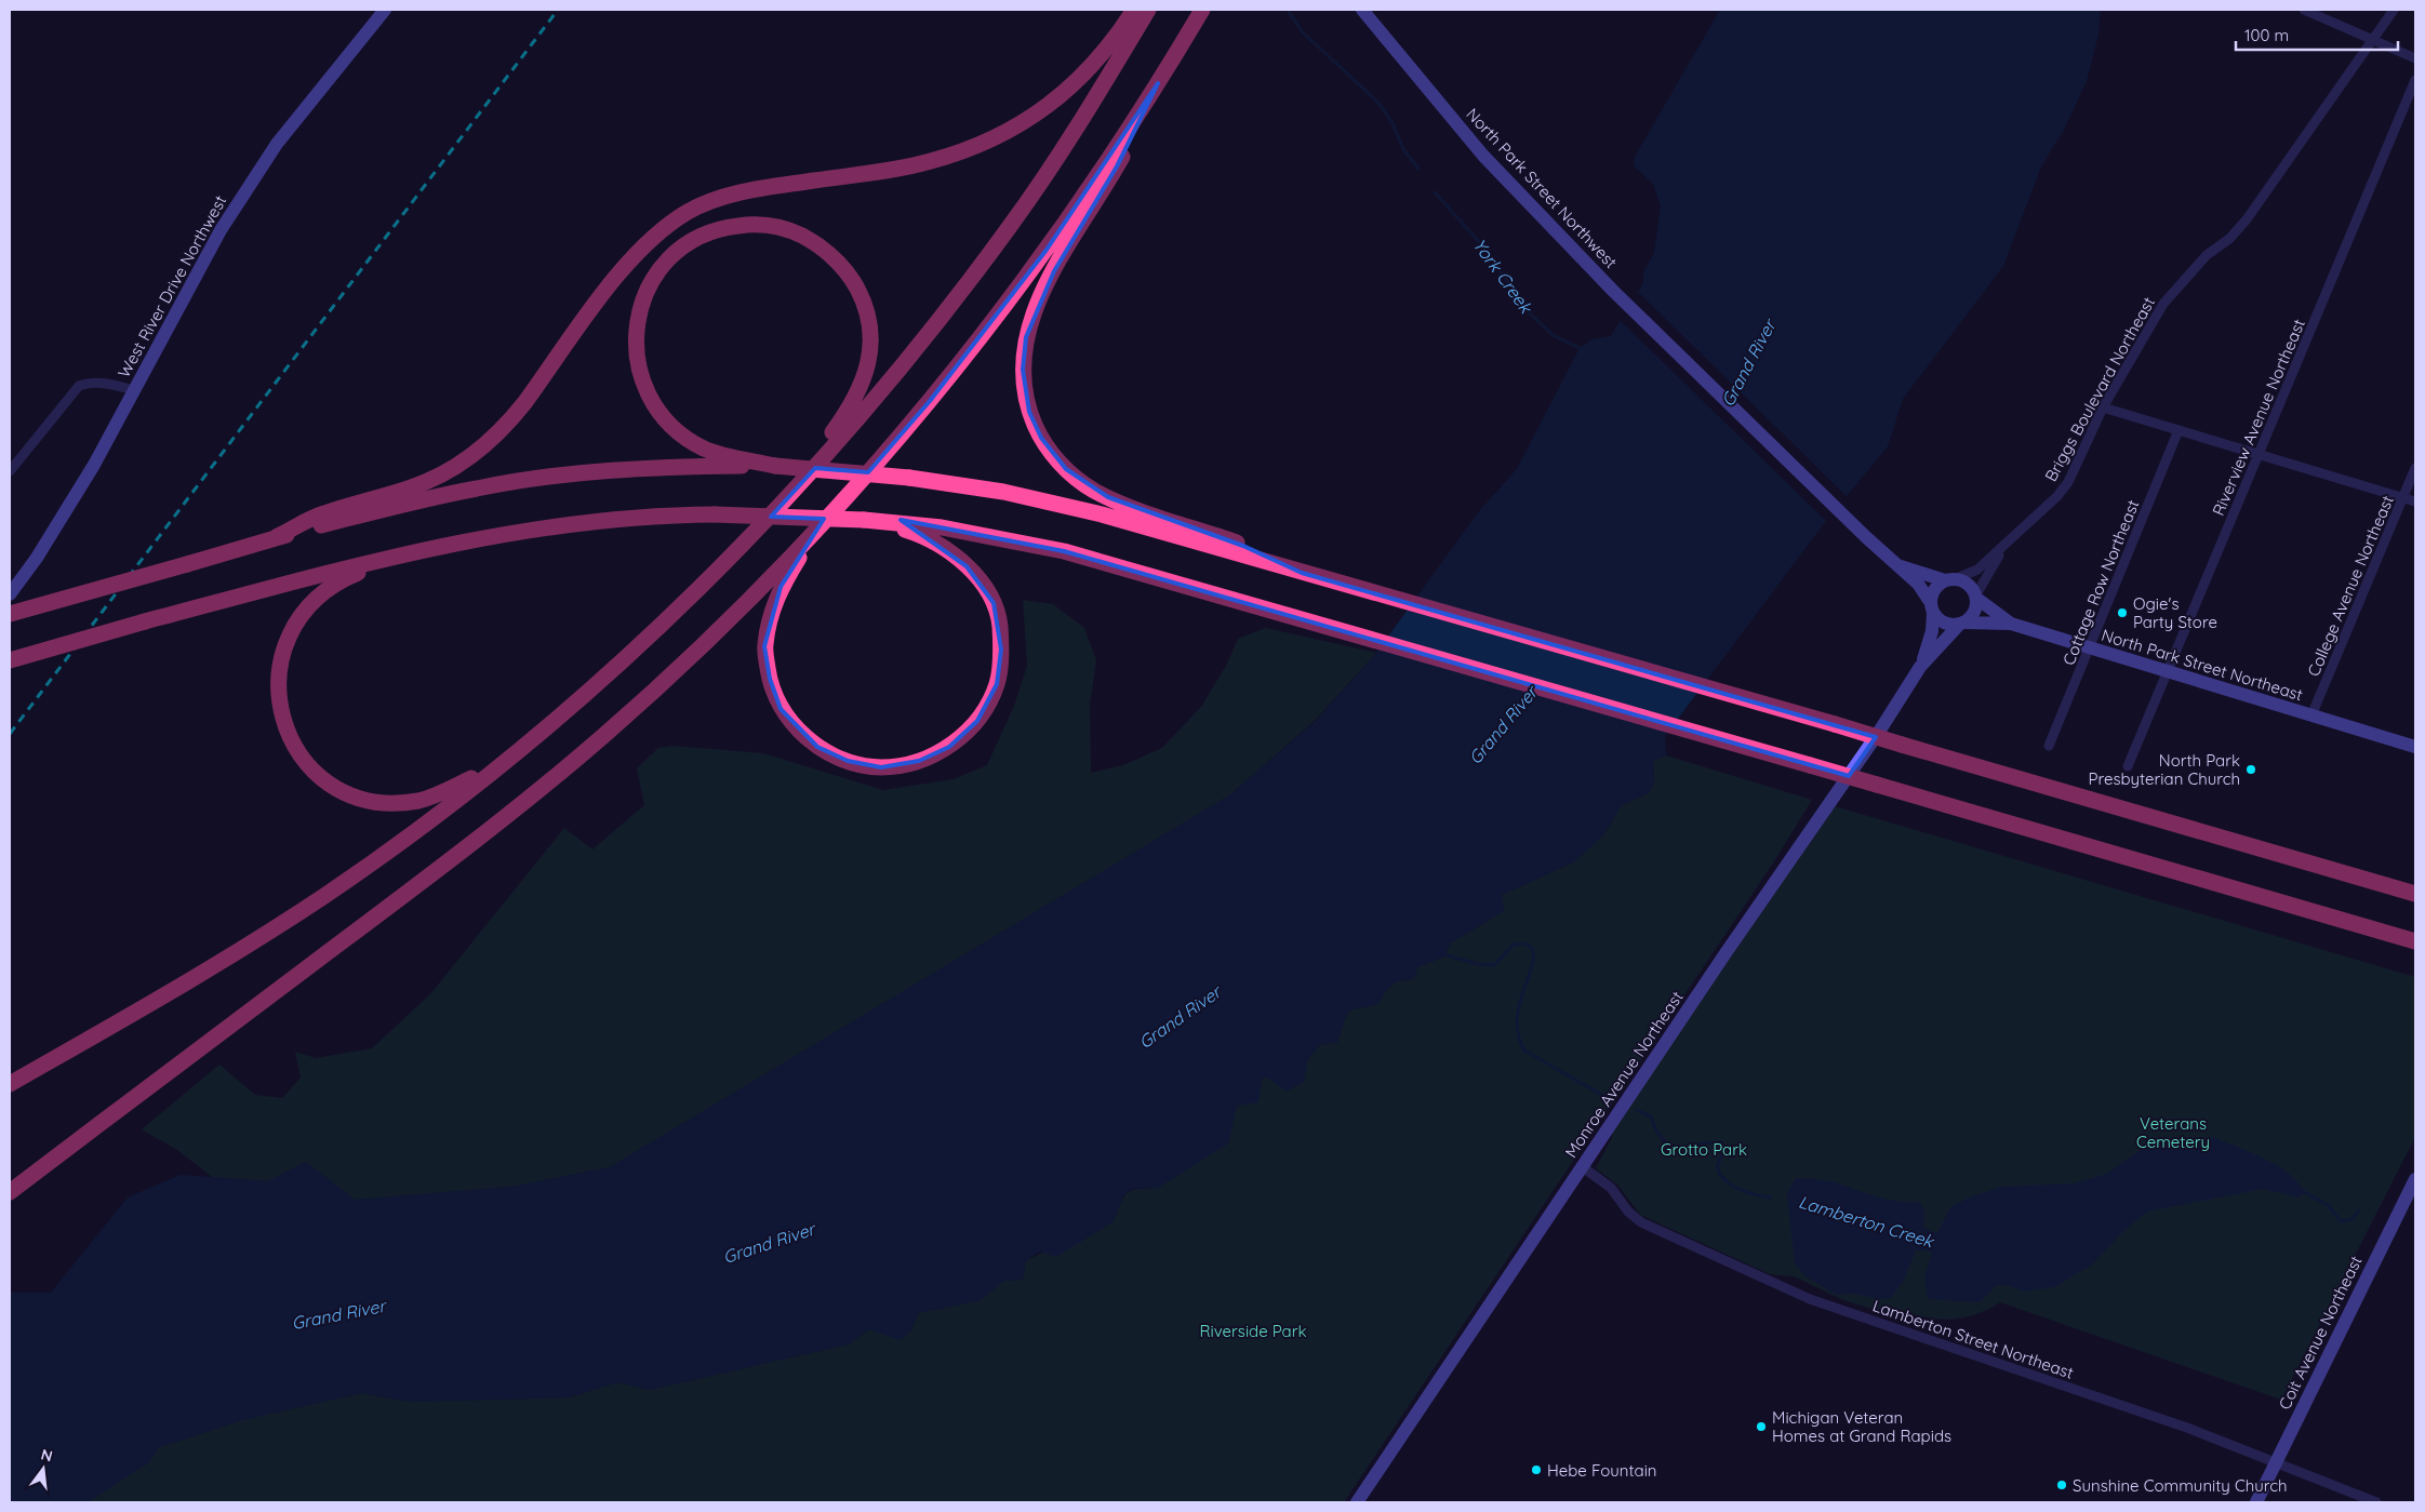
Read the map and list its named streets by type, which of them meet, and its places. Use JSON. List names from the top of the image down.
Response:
{
  "streets": {
    "main road": [
      "North Park Street Northwest",
      "West River Drive Northwest",
      "North Park Street Northeast",
      "Monroe Avenue Northeast",
      "Coit Avenue Northeast"
    ],
    "street": [
      "Briggs Boulevard Northeast",
      "Riverview Avenue Northeast",
      "Cottage Row Northeast",
      "College Avenue Northeast",
      "Lamberton Street Northeast"
    ]
  },
  "crossings": [
    ["Briggs Boulevard Northeast", "North Park Street Northeast"],
    ["Briggs Boulevard Northeast", "Monroe Avenue Northeast"],
    ["Riverview Avenue Northeast", "North Park Street Northeast"],
    ["Cottage Row Northeast", "North Park Street Northeast"],
    ["College Avenue Northeast", "North Park Street Northeast"],
    ["North Park Street Northeast", "Monroe Avenue Northeast"],
    ["Monroe Avenue Northeast", "Lamberton Street Northeast"],
    ["Coit Avenue Northeast", "Lamberton Street Northeast"]
  ],
  "water": ["York Creek", "Grand River", "Lamberton Creek"],
  "parks": ["Veterans Cemetery", "Grotto Park", "Riverside Park"],
  "places": [
    "Ogie's Party Store",
    "North Park Presbyterian Church",
    "Michigan Veteran Homes at Grand Rapids",
    "Hebe Fountain",
    "Sunshine Community Church"
  ],
  "scale_bar": "100 m",
  "north": "top"
}
